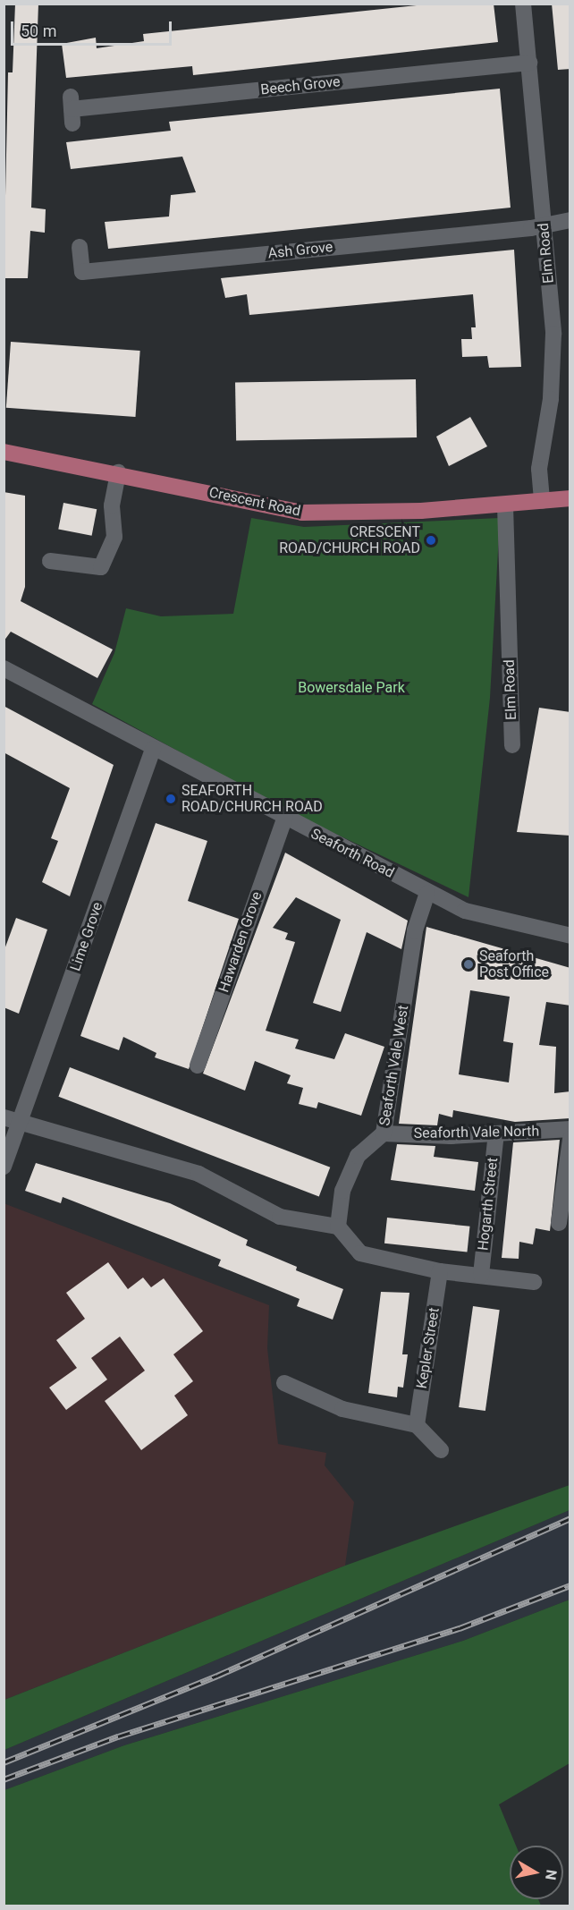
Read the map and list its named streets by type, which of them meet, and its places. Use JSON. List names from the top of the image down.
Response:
{
  "streets": {
    "main road": ["Crescent Road"],
    "street": [
      "Beech Grove",
      "Ash Grove",
      "Elm Road",
      "Seaforth Road",
      "Lime Grove",
      "Hawarden Grove",
      "Seaforth Vale West",
      "Seaforth Vale North",
      "Hogarth Street",
      "Kepler Street"
    ]
  },
  "crossings": [
    ["Beech Grove", "Elm Road"],
    ["Ash Grove", "Elm Road"],
    ["Elm Road", "Crescent Road"],
    ["Seaforth Road", "Lime Grove"],
    ["Seaforth Road", "Hawarden Grove"],
    ["Seaforth Road", "Seaforth Vale West"],
    ["Seaforth Vale West", "Seaforth Vale North"],
    ["Seaforth Vale North", "Hogarth Street"]
  ],
  "parks": ["Bowersdale Park"],
  "places": ["CRESCENT ROAD/CHURCH ROAD", "SEAFORTH ROAD/CHURCH ROAD", "Seaforth Post Office"],
  "scale_bar": "50 m",
  "north": "right"
}
